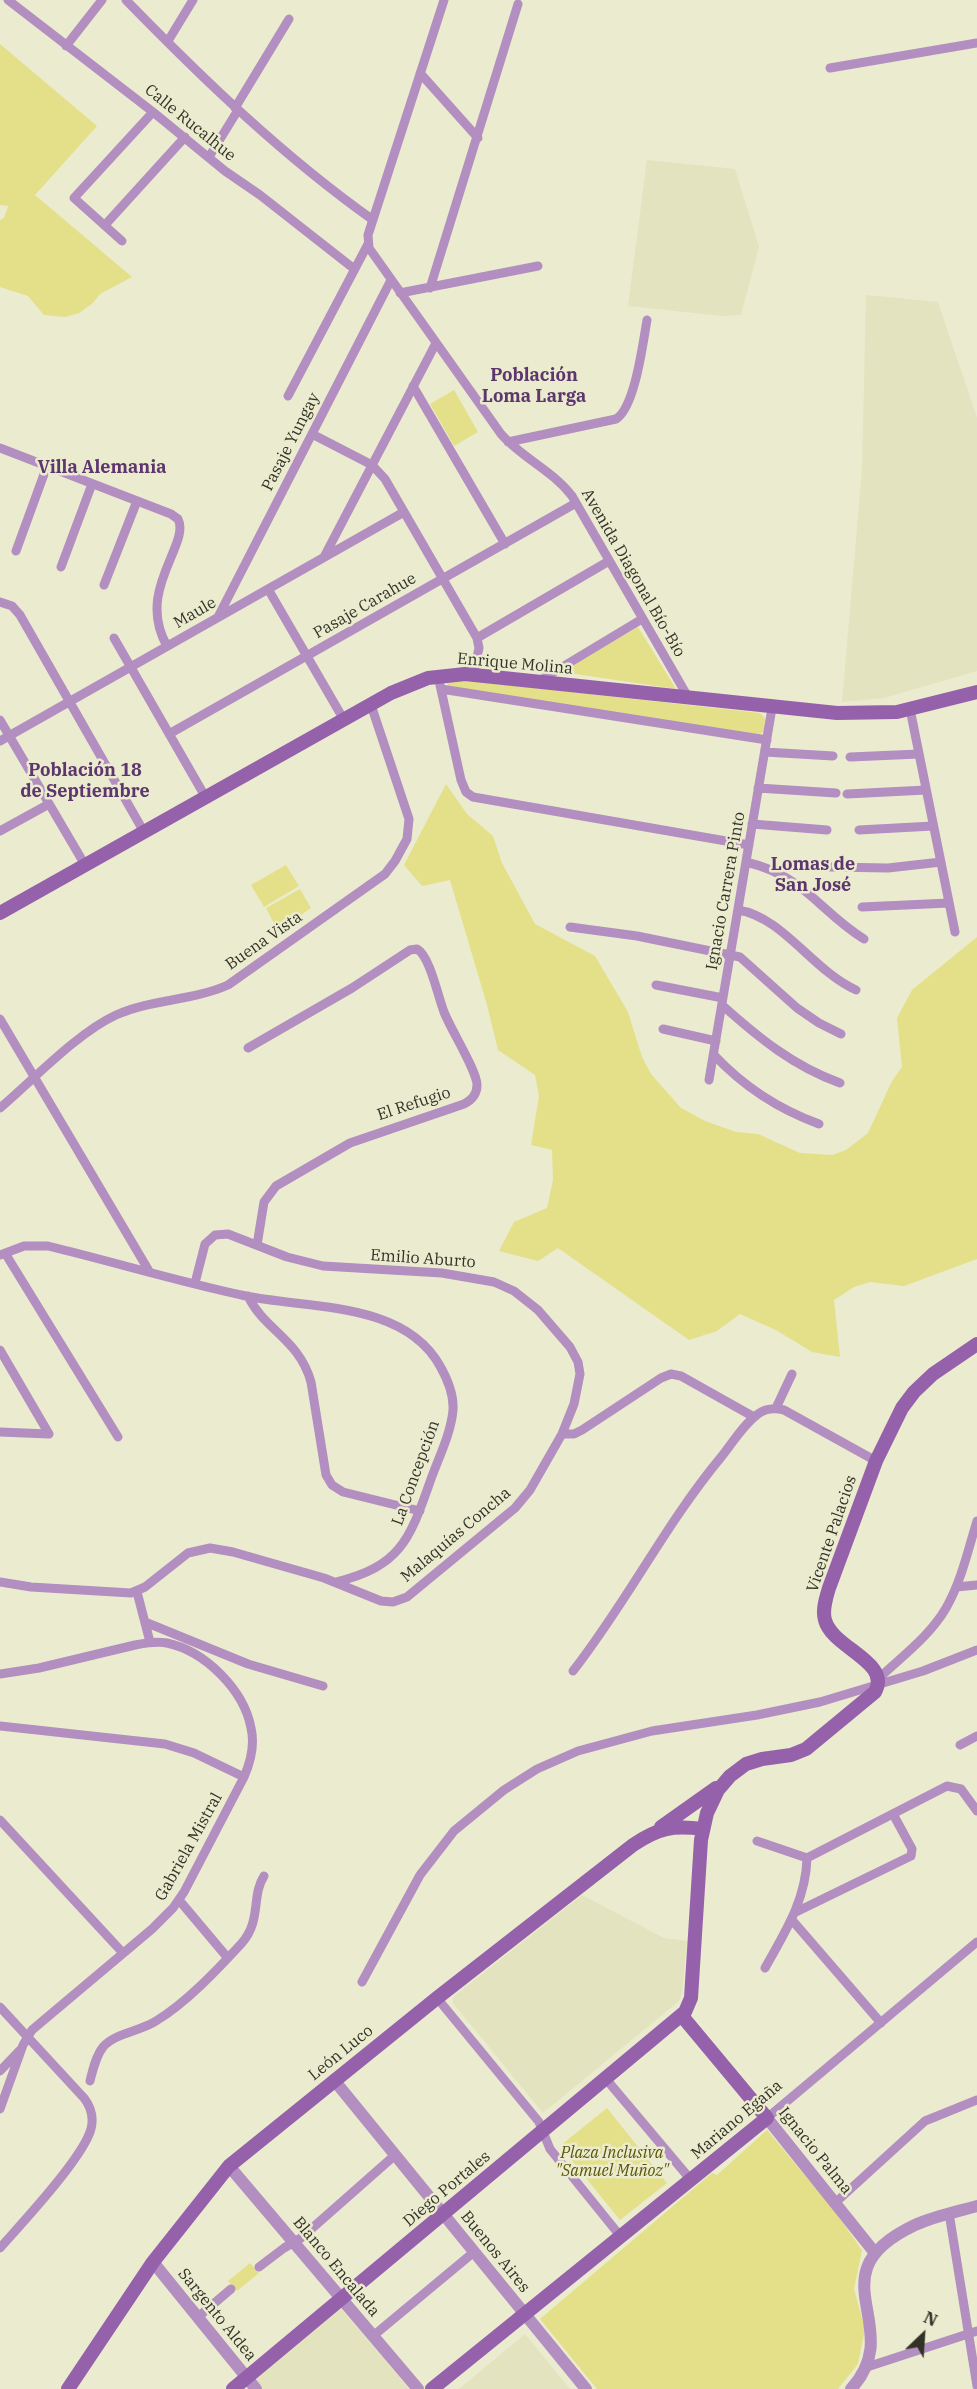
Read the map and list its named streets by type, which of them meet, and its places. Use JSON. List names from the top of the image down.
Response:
{
  "streets": {
    "main road": [
      "Enrique Molina",
      "Vicente Palacios",
      "León Luco",
      "Mariano Egaña",
      "Ignacio Palma",
      "Diego Portales"
    ],
    "street": [
      "Calle Rucalhue",
      "Pasaje Yungay",
      "Avenida Diagonal Bío-Bío",
      "Pasaje Carahue",
      "Maule",
      "Ignacio Carrera Pinto",
      "Buena Vista",
      "El Refugio",
      "Emilio Aburto",
      "La Concepción",
      "Malaquías Concha",
      "Gabriela Mistral",
      "Buenos Aires",
      "Blanco Encalada",
      "Sargento Aldea"
    ]
  },
  "crossings": [
    ["Pasaje Yungay", "Avenida Diagonal Bío-Bío"],
    ["Pasaje Yungay", "Maule"],
    ["Avenida Diagonal Bío-Bío", "Pasaje Carahue"],
    ["Avenida Diagonal Bío-Bío", "Enrique Molina"],
    ["Enrique Molina", "Ignacio Carrera Pinto"],
    ["Enrique Molina", "Buena Vista"],
    ["El Refugio", "Emilio Aburto"],
    ["Emilio Aburto", "La Concepción"],
    ["Emilio Aburto", "Malaquías Concha"],
    ["La Concepción", "Malaquías Concha"],
    ["León Luco", "Buenos Aires"],
    ["León Luco", "Blanco Encalada"],
    ["León Luco", "Sargento Aldea"],
    ["Mariano Egaña", "Ignacio Palma"],
    ["Mariano Egaña", "Buenos Aires"],
    ["Ignacio Palma", "Diego Portales"],
    ["Diego Portales", "Buenos Aires"],
    ["Diego Portales", "Blanco Encalada"],
    ["Diego Portales", "Sargento Aldea"]
  ],
  "districts": [
    "Población Loma Larga",
    "Villa Alemania",
    "Población 18 de Septiembre",
    "Lomas de San José"
  ],
  "parks": ["Plaza Inclusiva \"Samuel Muñoz\""],
  "north": "top right"
}
